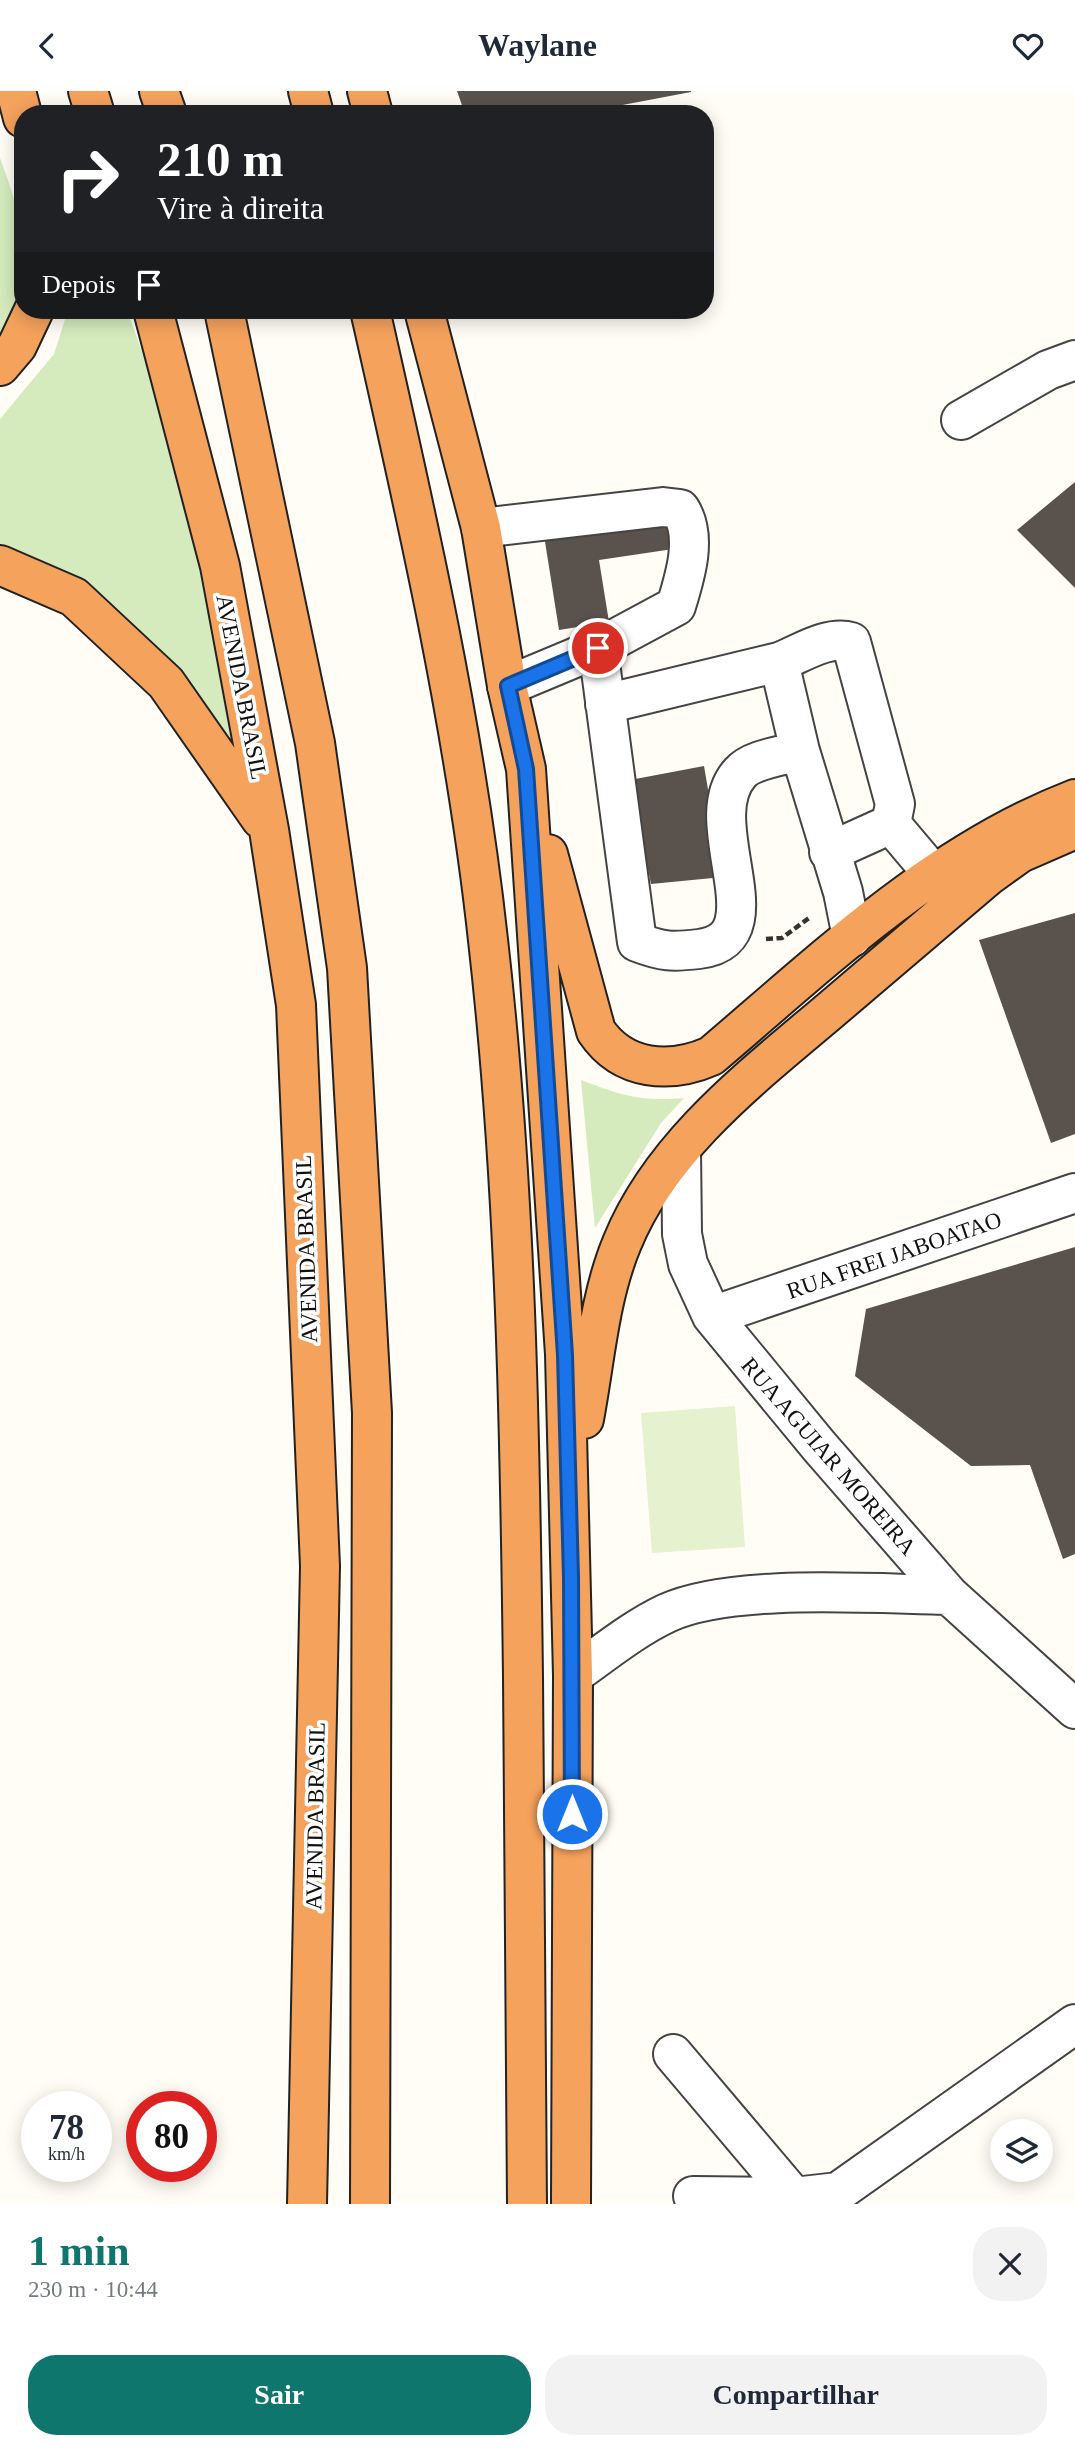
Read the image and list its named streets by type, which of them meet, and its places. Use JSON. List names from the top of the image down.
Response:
{
  "streets": {
    "highway": ["AVENIDA BRASIL"],
    "street": ["RUA FREI JABOATAO", "RUA AGUIAR MOREIRA"]
  },
  "crossings": [
    ["RUA FREI JABOATAO", "RUA AGUIAR MOREIRA"]
  ],
  "page": {
    "header": "Waylane",
    "turn": ["210 m", "Vire à direita"],
    "then": "Depois",
    "speed": "78 km/h",
    "limit": "80",
    "heading": ["1 min", "230 m · 10:44"],
    "buttons": ["Sair", "Compartilhar"]
  }
}
